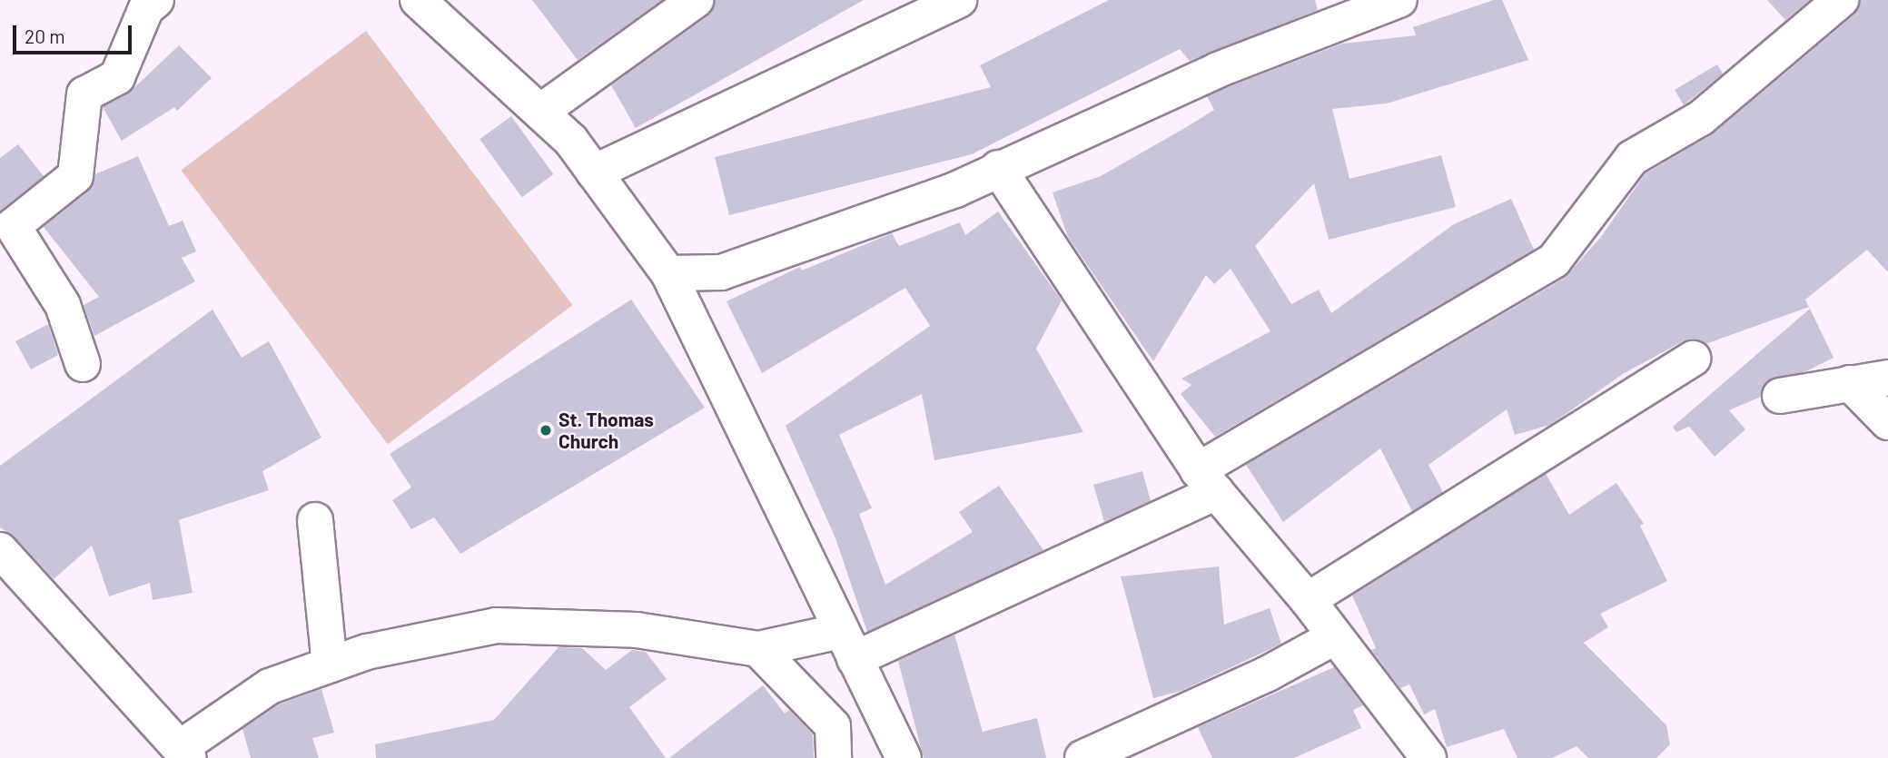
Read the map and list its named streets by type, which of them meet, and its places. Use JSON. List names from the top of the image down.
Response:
{
  "places": ["St. Thomas Church"],
  "scale_bar": "20 m"
}
